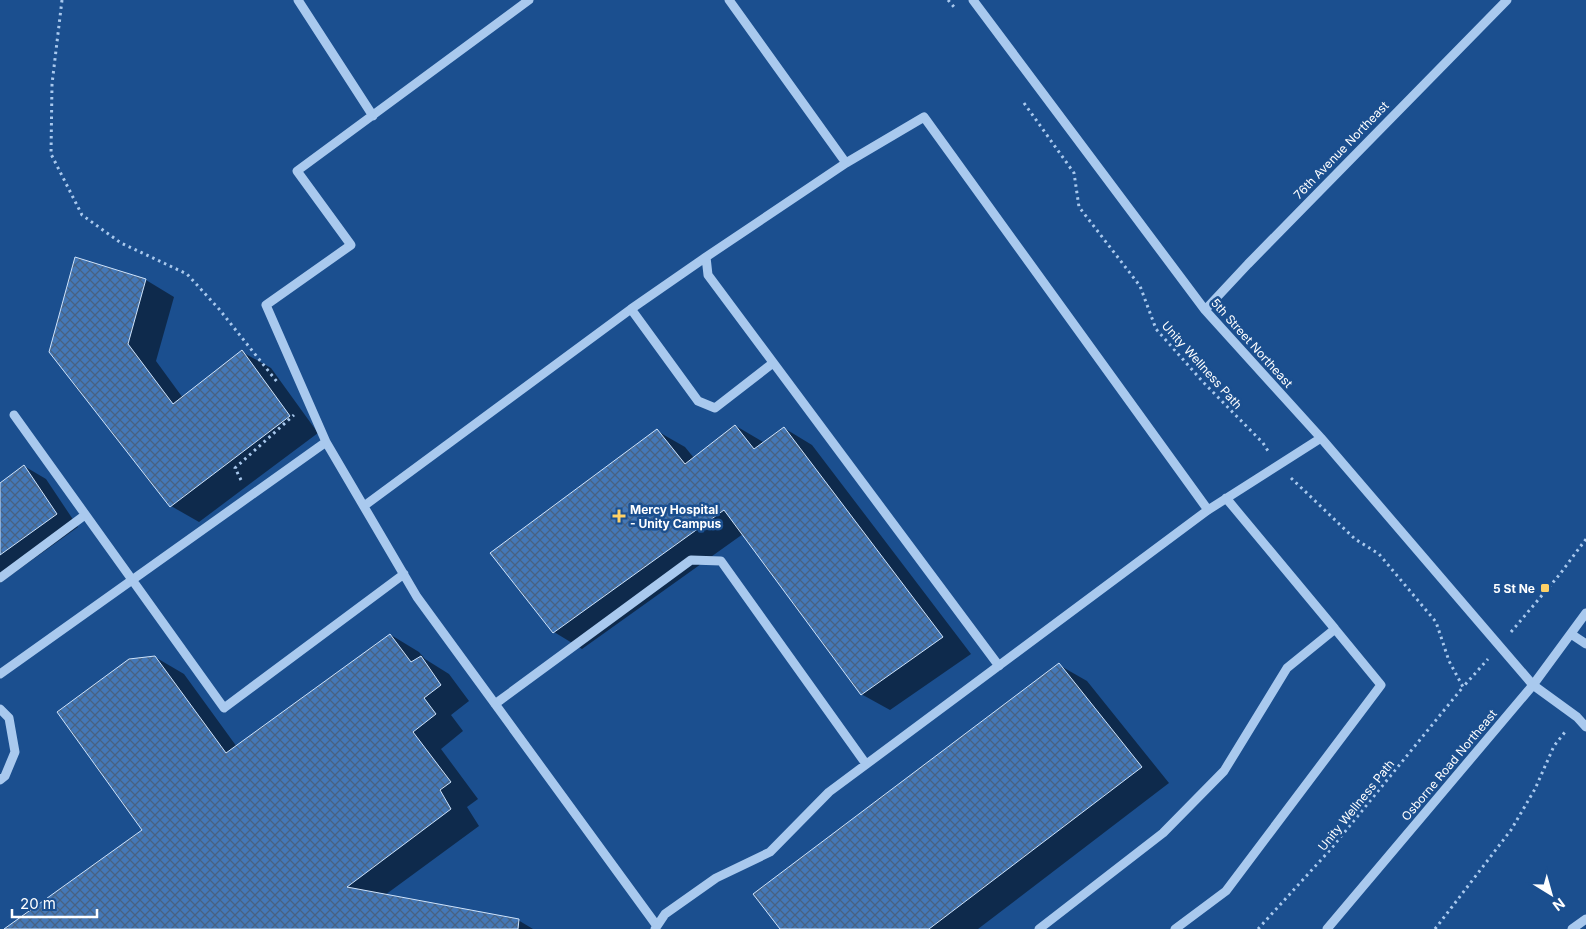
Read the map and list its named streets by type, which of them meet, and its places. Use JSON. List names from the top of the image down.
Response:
{
  "streets": {
    "street": ["76th Avenue Northeast", "5th Street Northeast", "Osborne Road Northeast"],
    "path": ["Unity Wellness Path"]
  },
  "crossings": [
    ["76th Avenue Northeast", "5th Street Northeast"],
    ["5th Street Northeast", "Unity Wellness Path"],
    ["5th Street Northeast", "Osborne Road Northeast"]
  ],
  "places": {
    "health": ["Mercy Hospital - Unity Campus"],
    "transit": ["5 St Ne"]
  },
  "scale_bar": "20 m",
  "north": "bottom right"
}
